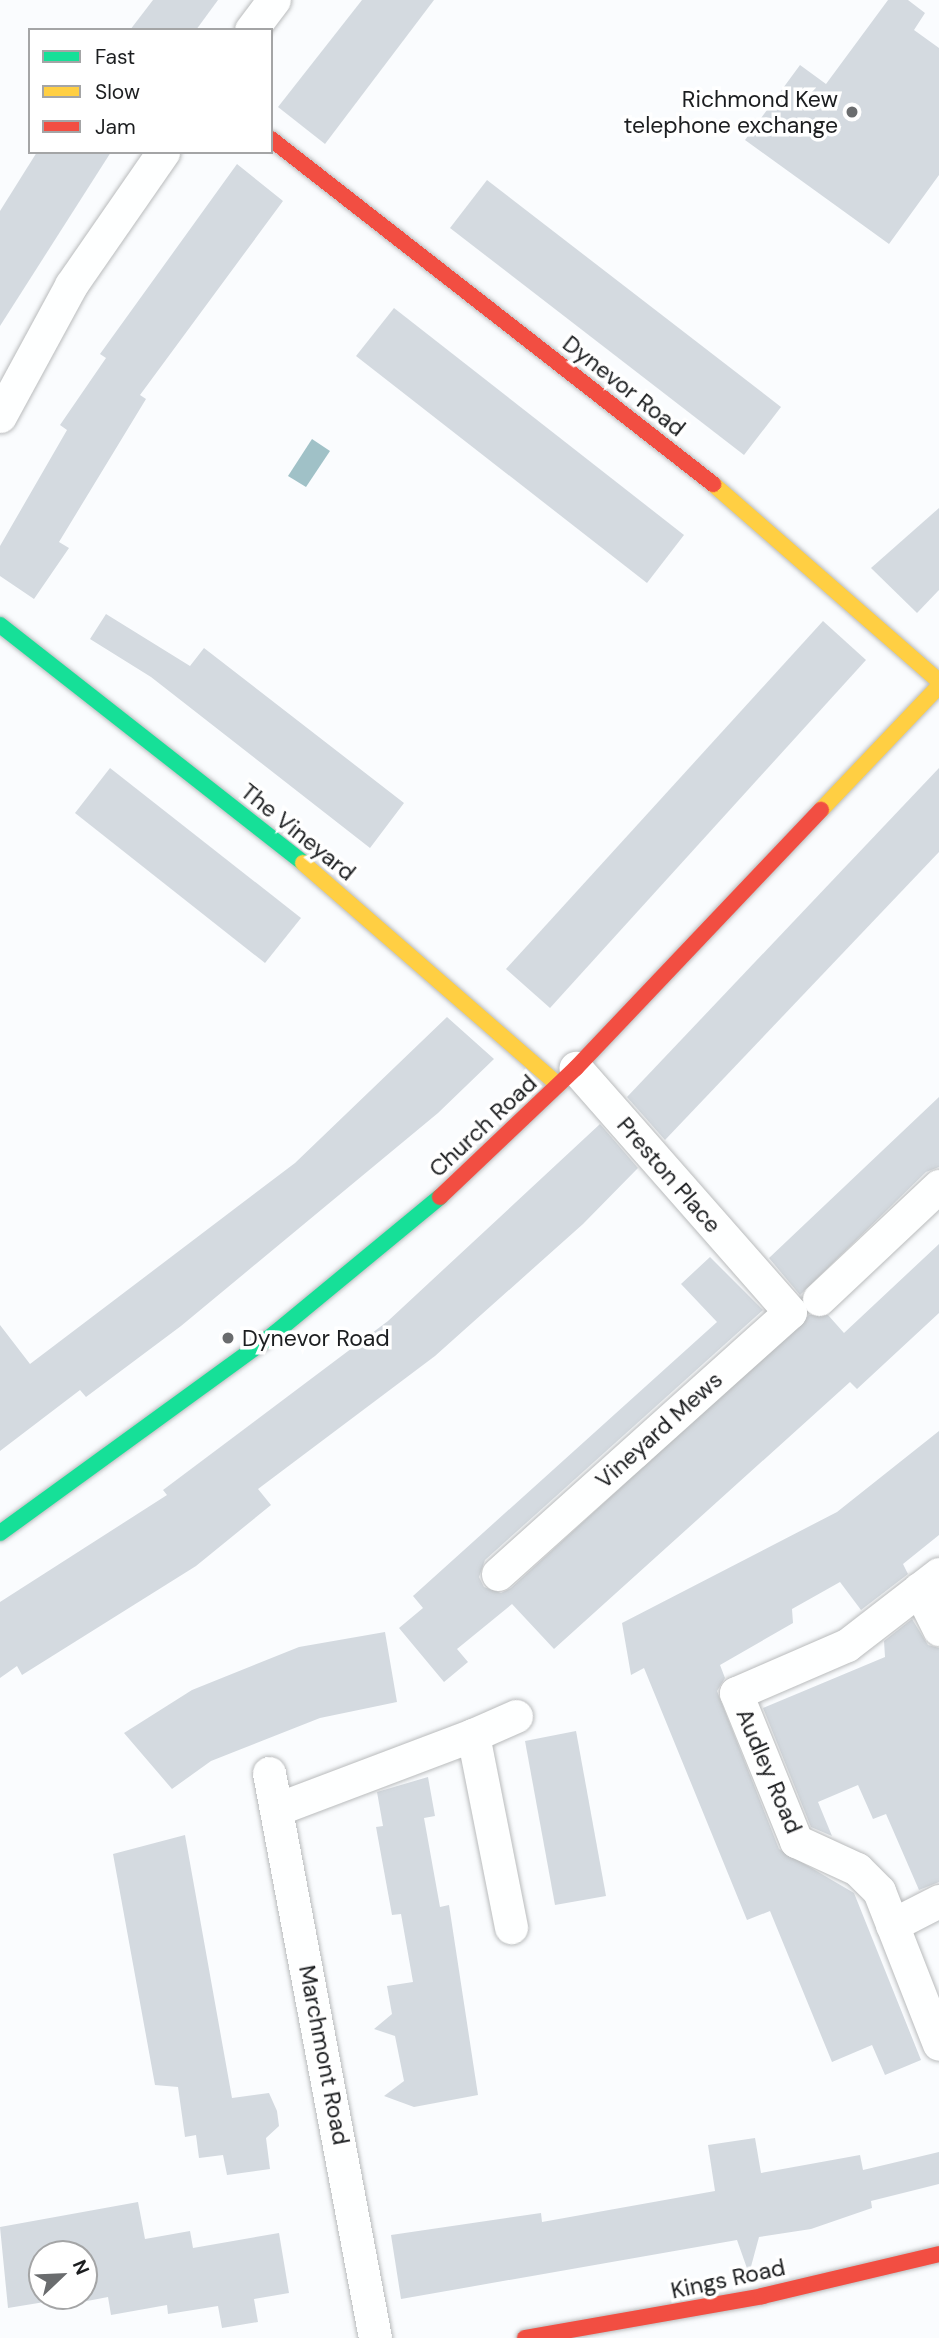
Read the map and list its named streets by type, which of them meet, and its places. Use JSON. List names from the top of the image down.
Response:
{
  "streets": {
    "street": [
      "Dynevor Road",
      "The Vineyard",
      "Church Road",
      "Preston Place",
      "Vineyard Mews",
      "Audley Road",
      "Marchmont Road",
      "Kings Road"
    ]
  },
  "crossings": [
    ["Dynevor Road", "Church Road"],
    ["The Vineyard", "Church Road"],
    ["The Vineyard", "Preston Place"],
    ["Church Road", "Preston Place"],
    ["Preston Place", "Vineyard Mews"]
  ],
  "places": ["Richmond Kew telephone exchange", "Dynevor Road"],
  "legend": ["Fast", "Slow", "Jam"],
  "north": "top right"
}
